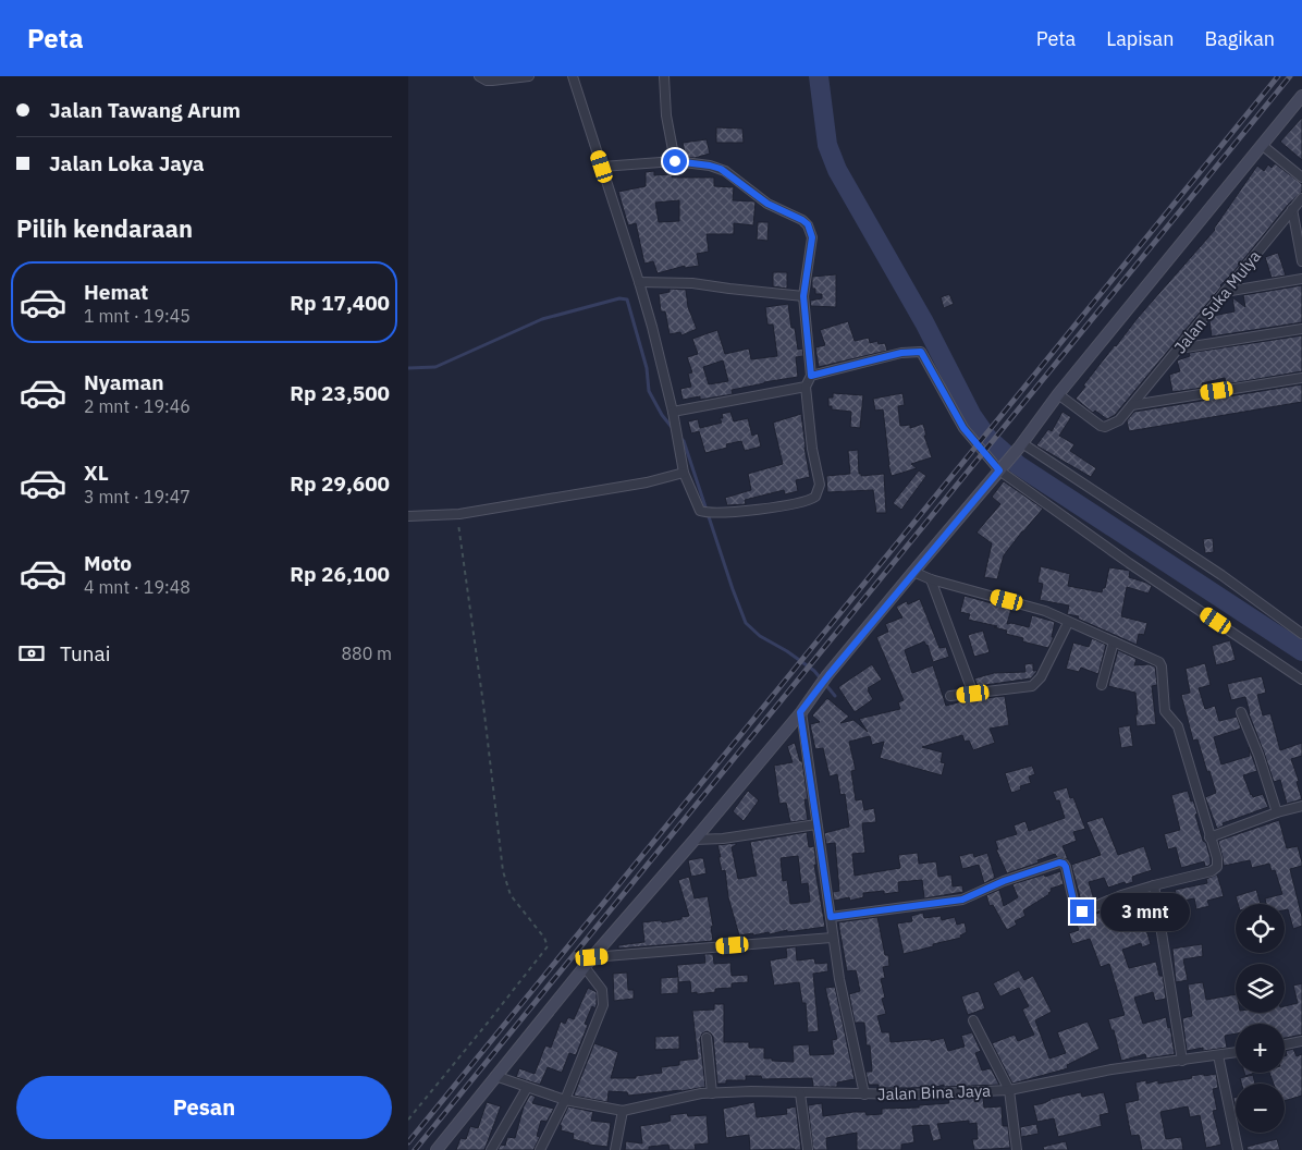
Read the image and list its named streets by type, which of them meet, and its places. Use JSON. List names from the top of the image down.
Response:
{
  "streets": {
    "street": ["Jalan Suka Mulya", "Jalan Bina Jaya"]
  },
  "page": {
    "header": "Peta",
    "nav": ["Peta", "Lapisan", "Bagikan"],
    "banner": ["Jalan Tawang Arum", "Jalan Loka Jaya"],
    "heading": "Pilih kendaraan",
    "list": [
      {
        "name": "Hemat",
        "note": "1 mnt · 19:45",
        "value": "Rp 17,400"
      },
      {
        "name": "Nyaman",
        "note": "2 mnt · 19:46",
        "value": "Rp 23,500"
      },
      {
        "name": "XL",
        "note": "3 mnt · 19:47",
        "value": "Rp 29,600"
      },
      {
        "name": "Moto",
        "note": "4 mnt · 19:48",
        "value": "Rp 26,100"
      }
    ],
    "pay": ["Tunai", "880 m"],
    "bubble": "3 mnt",
    "map_buttons": ["+", "−"],
    "buttons": "Pesan"
  }
}
